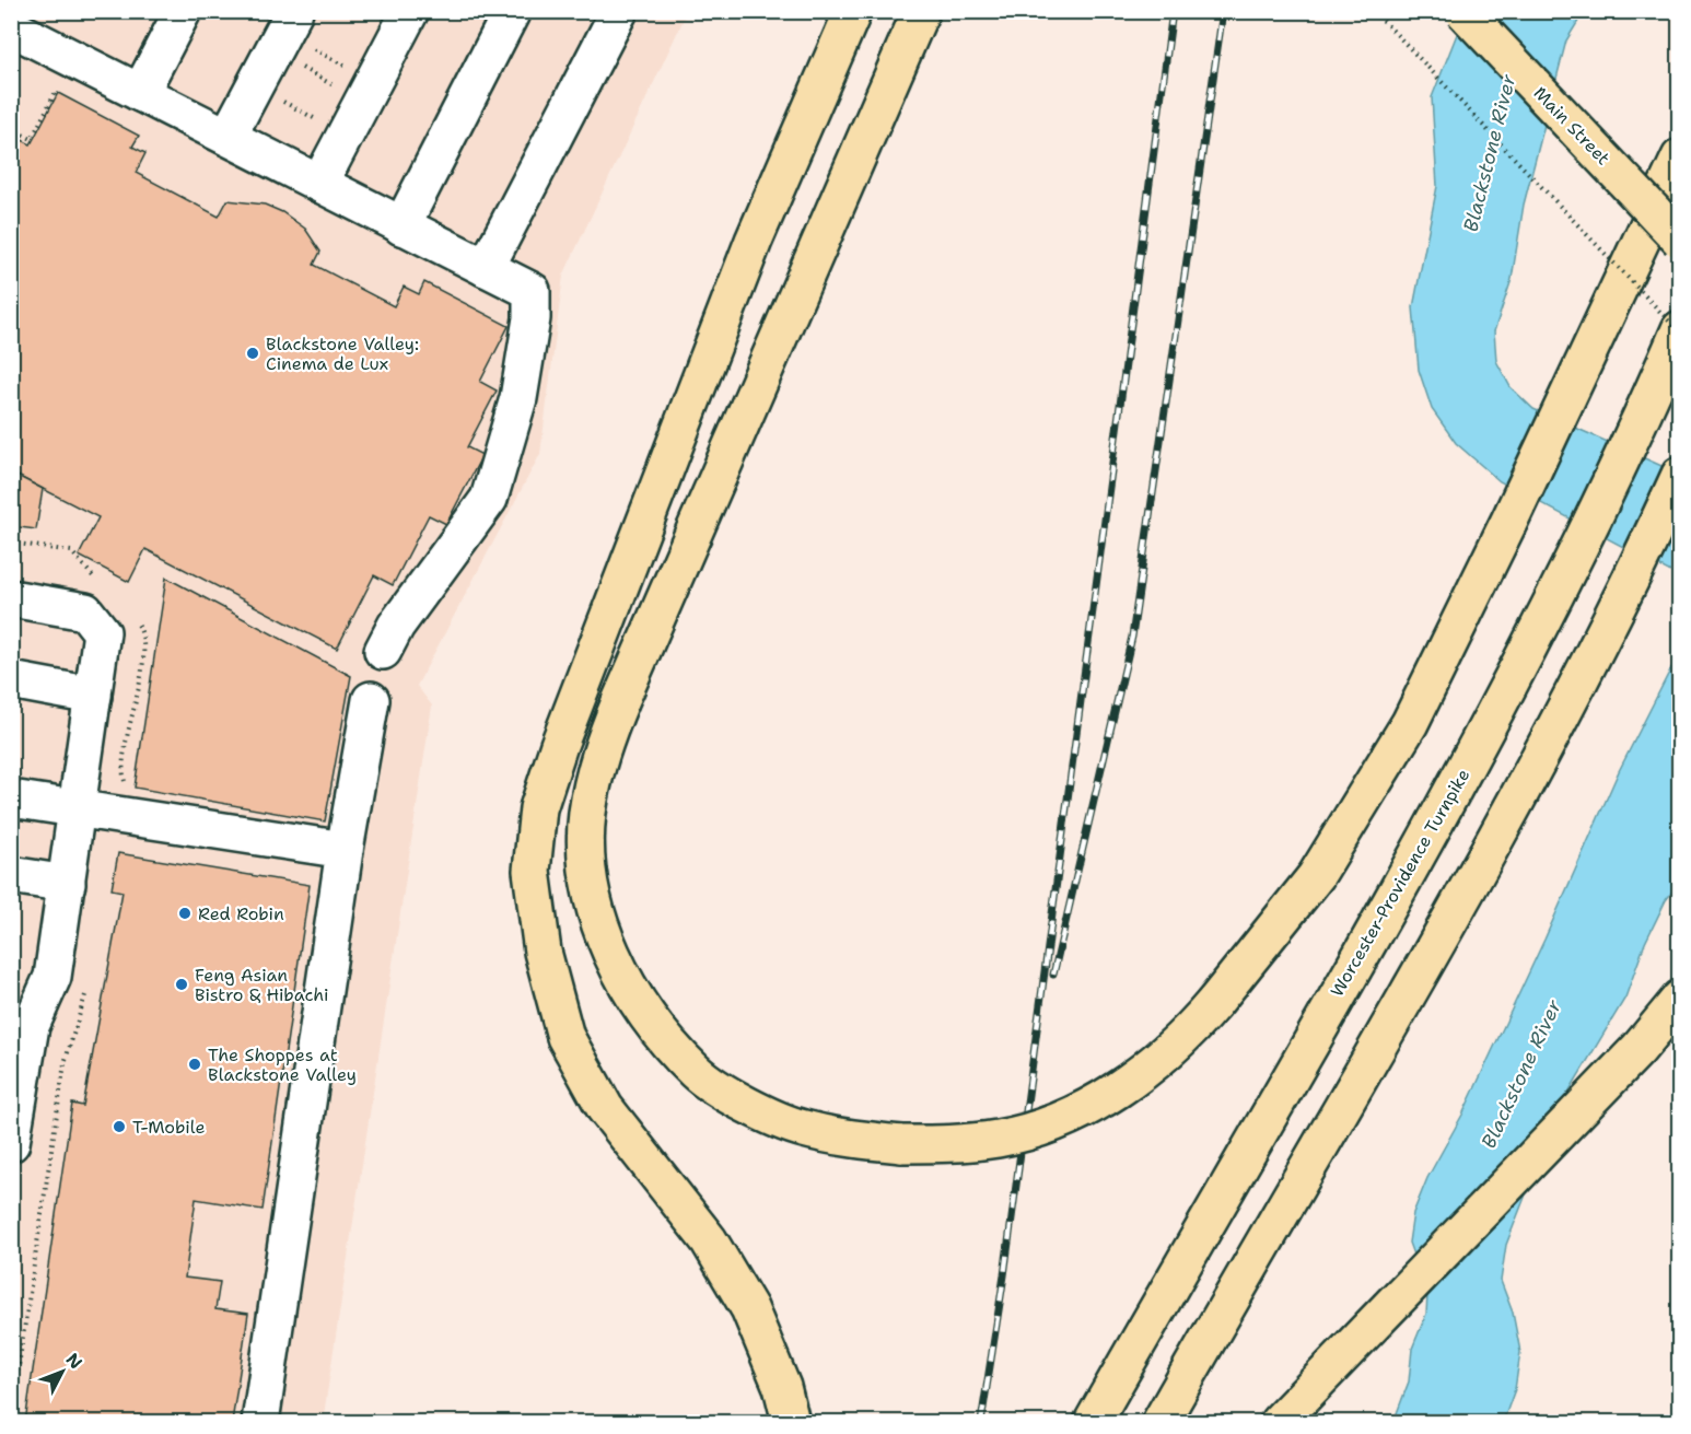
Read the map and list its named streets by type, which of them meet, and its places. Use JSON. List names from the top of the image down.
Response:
{
  "streets": {
    "main road": ["Main Street", "Worcester-Providence Turnpike"]
  },
  "water": ["Blackstone River"],
  "places": [
    "Blackstone Valley: Cinema de Lux",
    "Red Robin",
    "Feng Asian Bistro & Hibachi",
    "The Shoppes at Blackstone Valley",
    "T-Mobile"
  ],
  "north": "top right"
}
